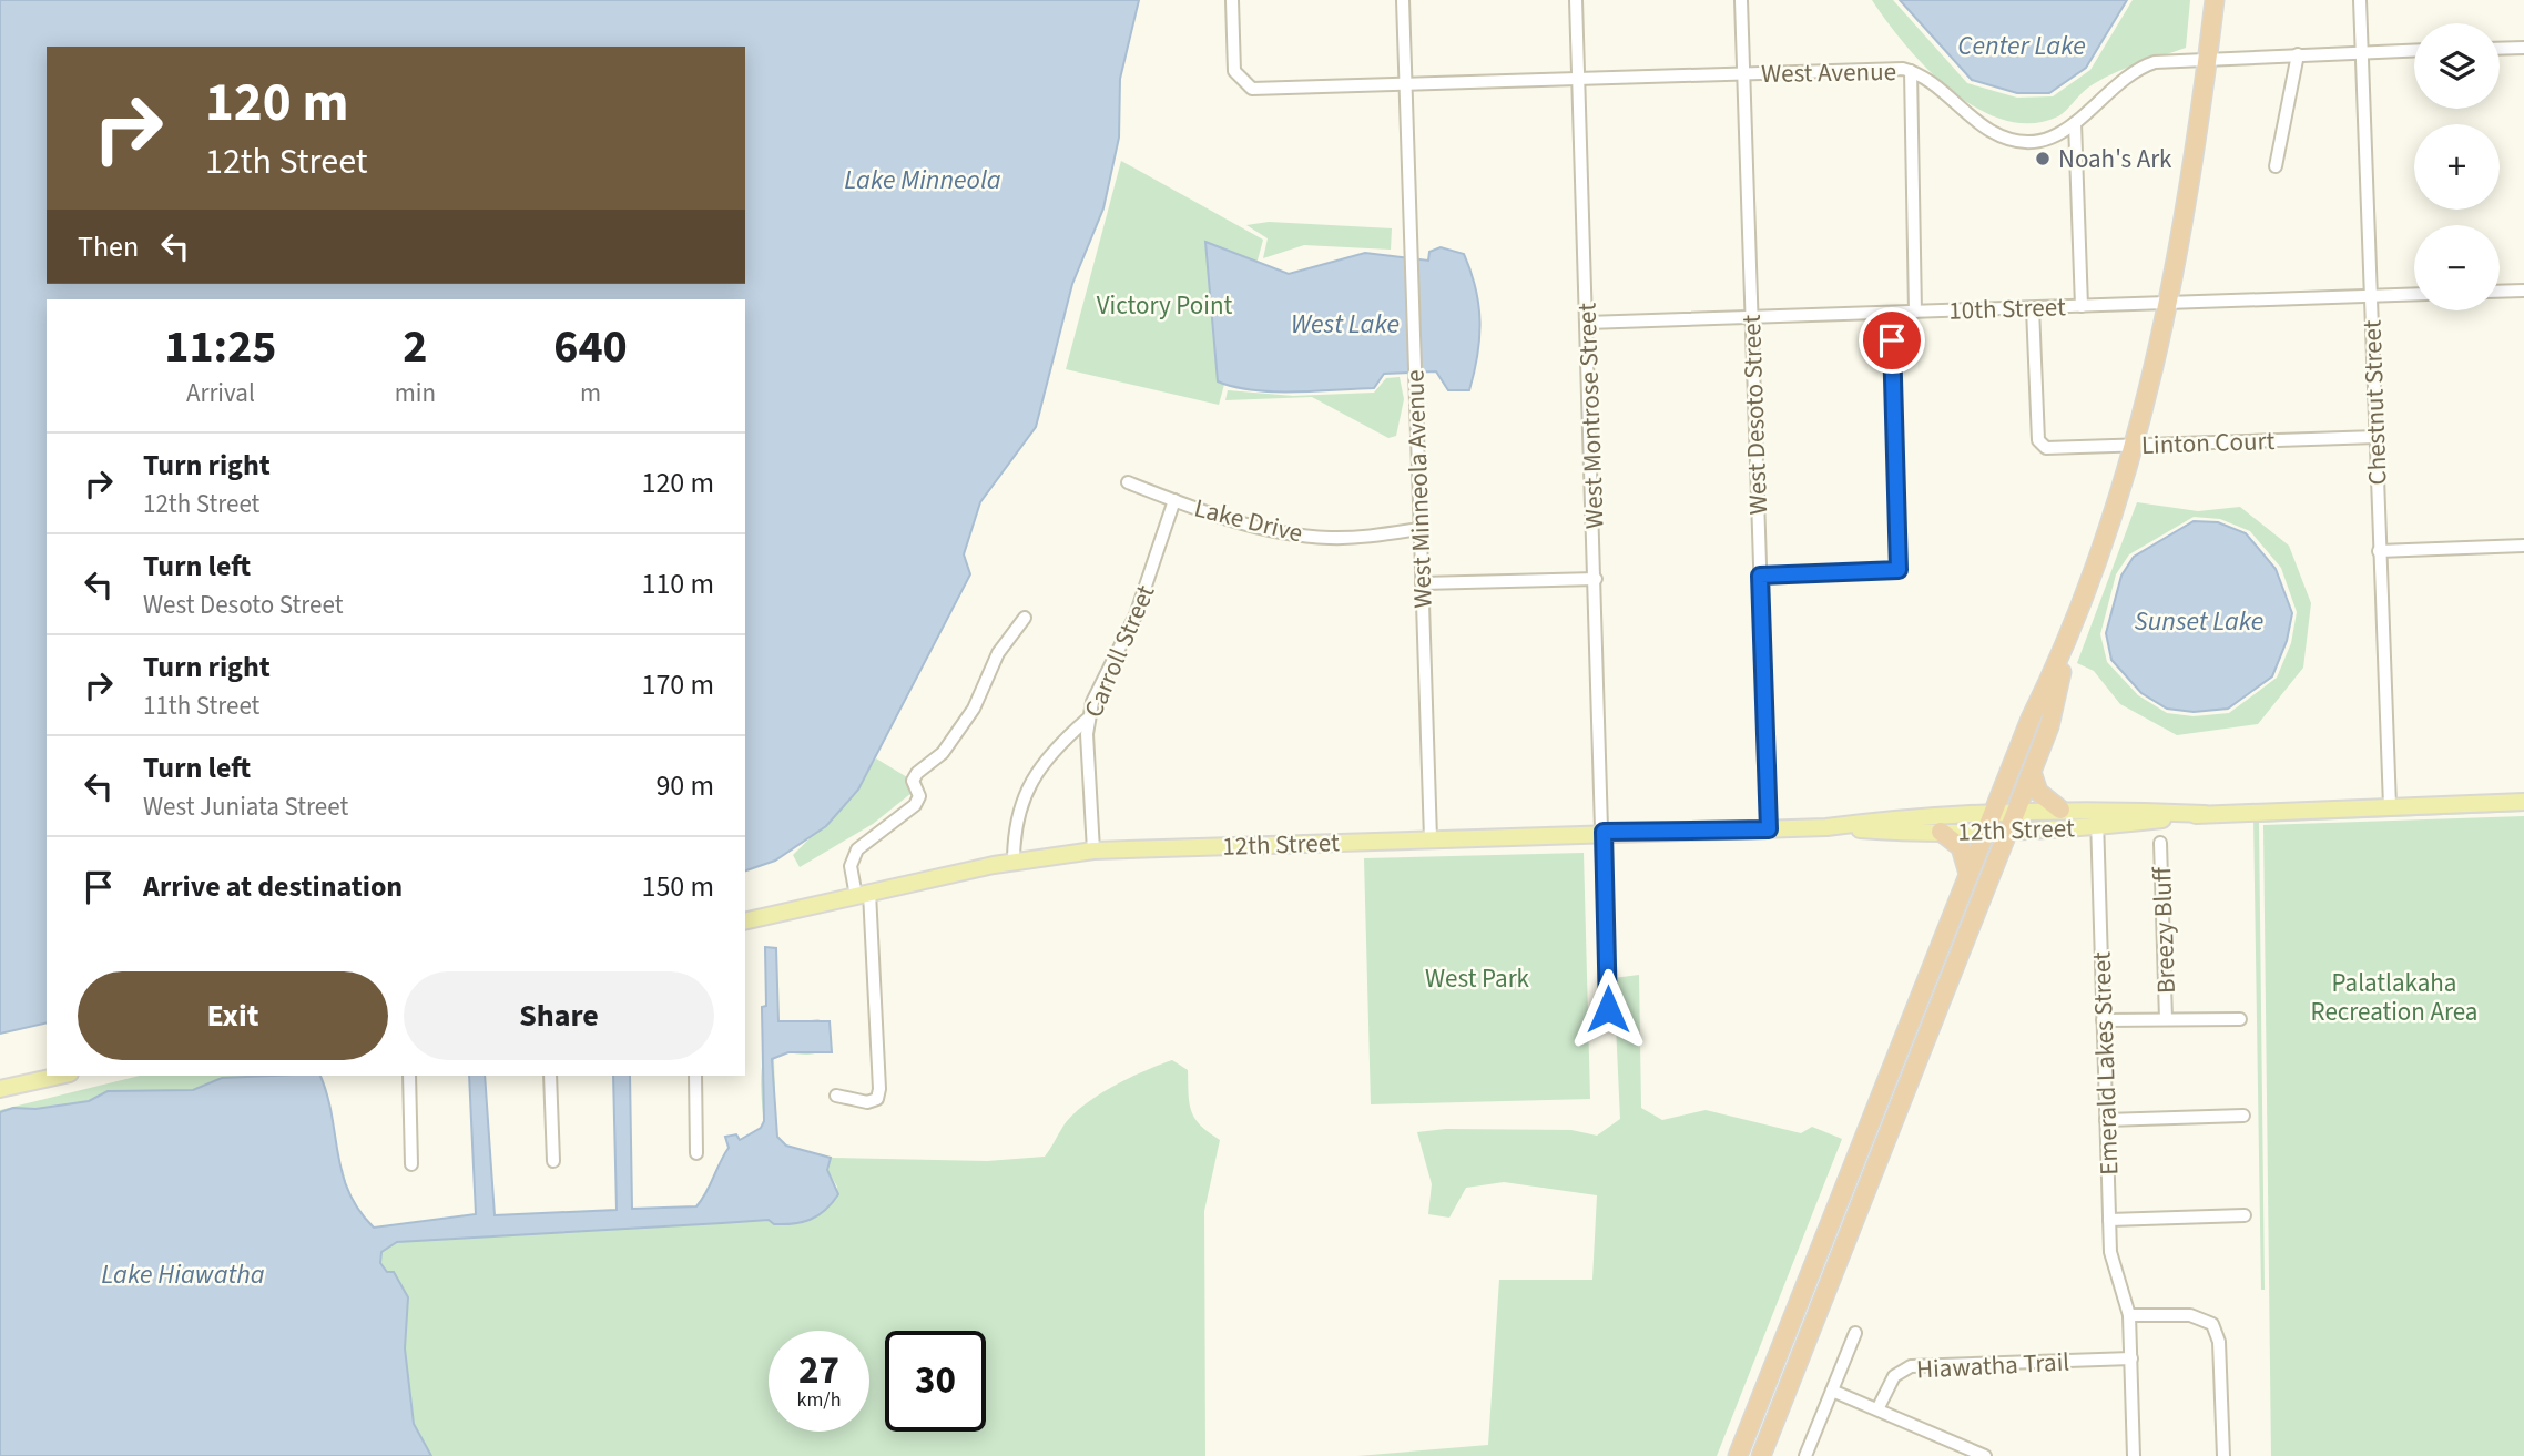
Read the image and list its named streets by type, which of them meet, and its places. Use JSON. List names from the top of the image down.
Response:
{
  "streets": {
    "main road": ["12th Street"],
    "street": [
      "West Avenue",
      "10th Street",
      "Chestnut Street",
      "West Desoto Street",
      "West Montrose Street",
      "Linton Court",
      "West Minneola Avenue",
      "Lake Drive",
      "Carroll Street",
      "Breezy Bluff",
      "Emerald Lakes Street",
      "Hiawatha Trail"
    ]
  },
  "crossings": [
    ["West Avenue", "Chestnut Street"],
    ["West Avenue", "West Desoto Street"],
    ["West Avenue", "West Montrose Street"],
    ["West Avenue", "West Minneola Avenue"],
    ["10th Street", "Chestnut Street"],
    ["10th Street", "West Desoto Street"],
    ["10th Street", "West Montrose Street"],
    ["10th Street", "Linton Court"],
    ["Chestnut Street", "Linton Court"],
    ["Chestnut Street", "12th Street"],
    ["West Desoto Street", "12th Street"],
    ["West Montrose Street", "12th Street"],
    ["West Minneola Avenue", "Lake Drive"],
    ["West Minneola Avenue", "12th Street"],
    ["Lake Drive", "Carroll Street"],
    ["Carroll Street", "12th Street"],
    ["12th Street", "Emerald Lakes Street"],
    ["Emerald Lakes Street", "Hiawatha Trail"]
  ],
  "water": [
    "Center Lake",
    "Lake Minneola",
    "West Lake",
    "Sunset Lake",
    "Lake Hiawatha"
  ],
  "parks": ["Victory Point", "West Park", "Palatlakaha Recreation Area"],
  "places": ["Noah's Ark"],
  "page": {
    "map_buttons": ["+", "−"],
    "turn": ["120 m", "12th Street"],
    "then": "Then",
    "eta": [
      "11:25",
      "Arrival",
      "2",
      "min",
      "640",
      "m"
    ],
    "list": [
      {
        "name": "Turn right",
        "note": "12th Street",
        "value": "120 m"
      },
      {
        "name": "Turn left",
        "note": "West Desoto Street",
        "value": "110 m"
      },
      {
        "name": "Turn right",
        "note": "11th Street",
        "value": "170 m"
      },
      {
        "name": "Turn left",
        "note": "West Juniata Street",
        "value": "90 m"
      },
      {
        "name": "Arrive at destination",
        "value": "150 m"
      }
    ],
    "buttons": ["Exit", "Share"],
    "speed": "27 km/h",
    "limit": "30"
  }
}
